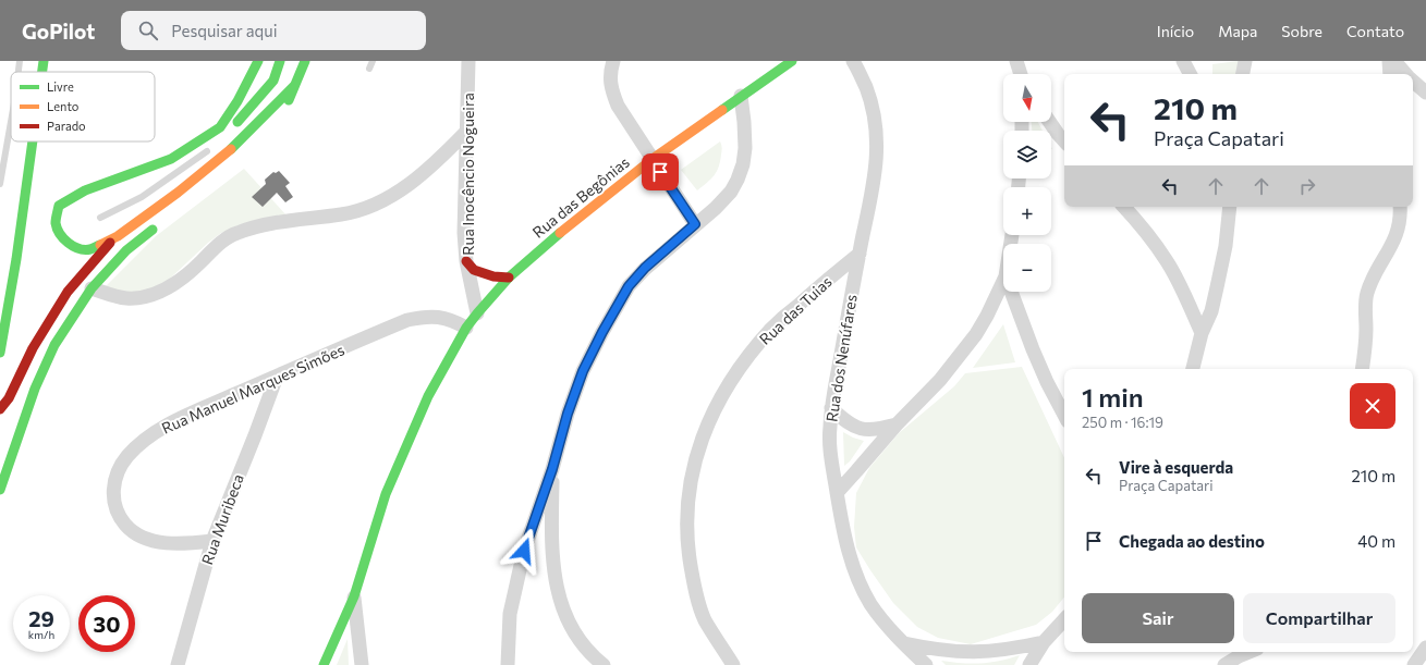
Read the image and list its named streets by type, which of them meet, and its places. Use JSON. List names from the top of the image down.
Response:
{
  "streets": {
    "main road": ["Rua das Begônias"],
    "street": [
      "Rua Inocêncio Nogueira",
      "Rua das Tuias",
      "Rua dos Nenúfares",
      "Rua Manuel Marques Simões",
      "Rua Muribeca"
    ]
  },
  "crossings": [
    ["Rua Inocêncio Nogueira", "Rua das Begônias"],
    ["Rua das Begônias", "Rua Manuel Marques Simões"],
    ["Rua das Tuias", "Rua dos Nenúfares"],
    ["Rua Manuel Marques Simões", "Rua Muribeca"]
  ],
  "legend": ["Livre", "Lento", "Parado"],
  "north": "bottom",
  "page": {
    "header": "GoPilot",
    "search": "Pesquisar aqui",
    "nav": [
      "Início",
      "Mapa",
      "Sobre",
      "Contato"
    ],
    "map_buttons": ["+", "−"],
    "turn": ["210 m", "Praça Capatari"],
    "heading": ["1 min", "250 m · 16:19"],
    "list": [
      {
        "name": "Vire à esquerda",
        "note": "Praça Capatari",
        "value": "210 m"
      },
      {
        "name": "Chegada ao destino",
        "value": "40 m"
      }
    ],
    "buttons": ["Sair", "Compartilhar"],
    "speed": "29 km/h",
    "limit": "30"
  }
}
